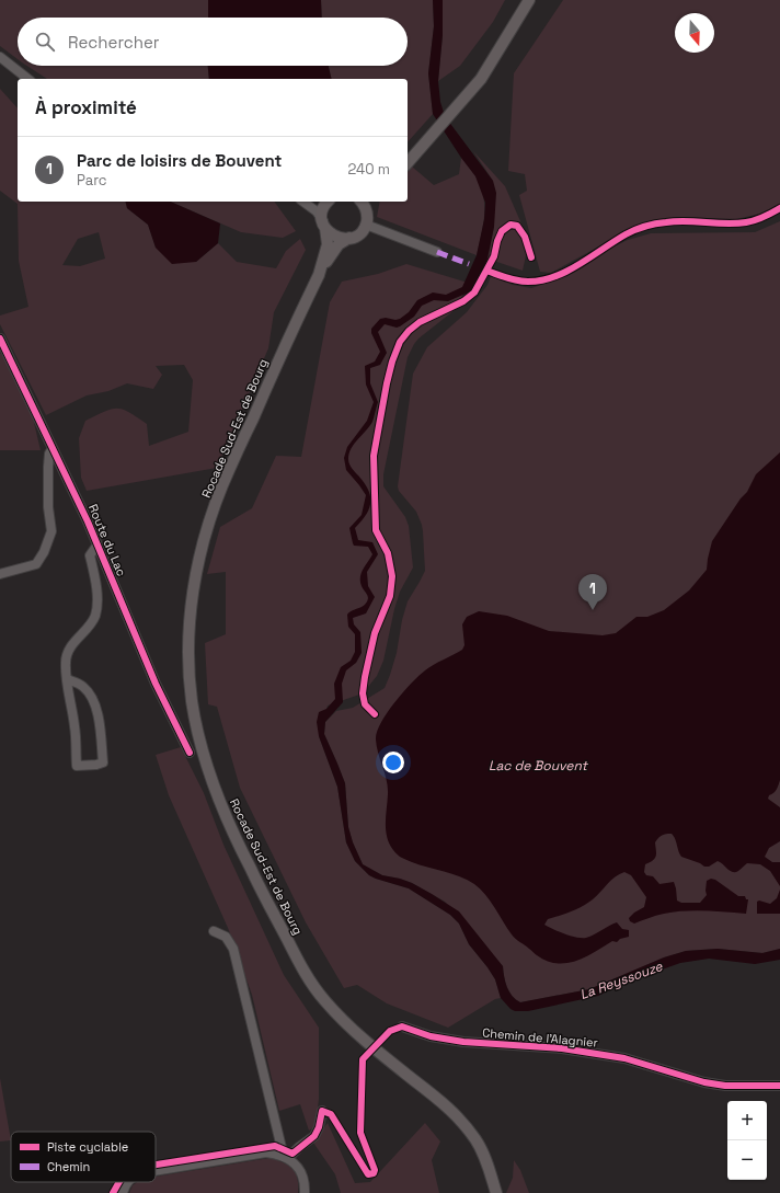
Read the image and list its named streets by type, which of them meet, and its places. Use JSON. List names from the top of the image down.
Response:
{
  "streets": {
    "main road": ["Rocade Sud-Est de Bourg"],
    "street": ["Route du Lac", "Chemin de l'Alagnier"]
  },
  "water": ["Lac de Bouvent", "La Reyssouze"],
  "legend": ["Piste cyclable", "Chemin"],
  "north": "bottom",
  "page": {
    "search": "Rechercher",
    "heading": "À proximité",
    "list": [
      {
        "mark": "1",
        "name": "Parc de loisirs de Bouvent",
        "note": "Parc",
        "value": "240 m"
      }
    ],
    "pins": "1",
    "map_buttons": ["+", "−"]
  }
}
